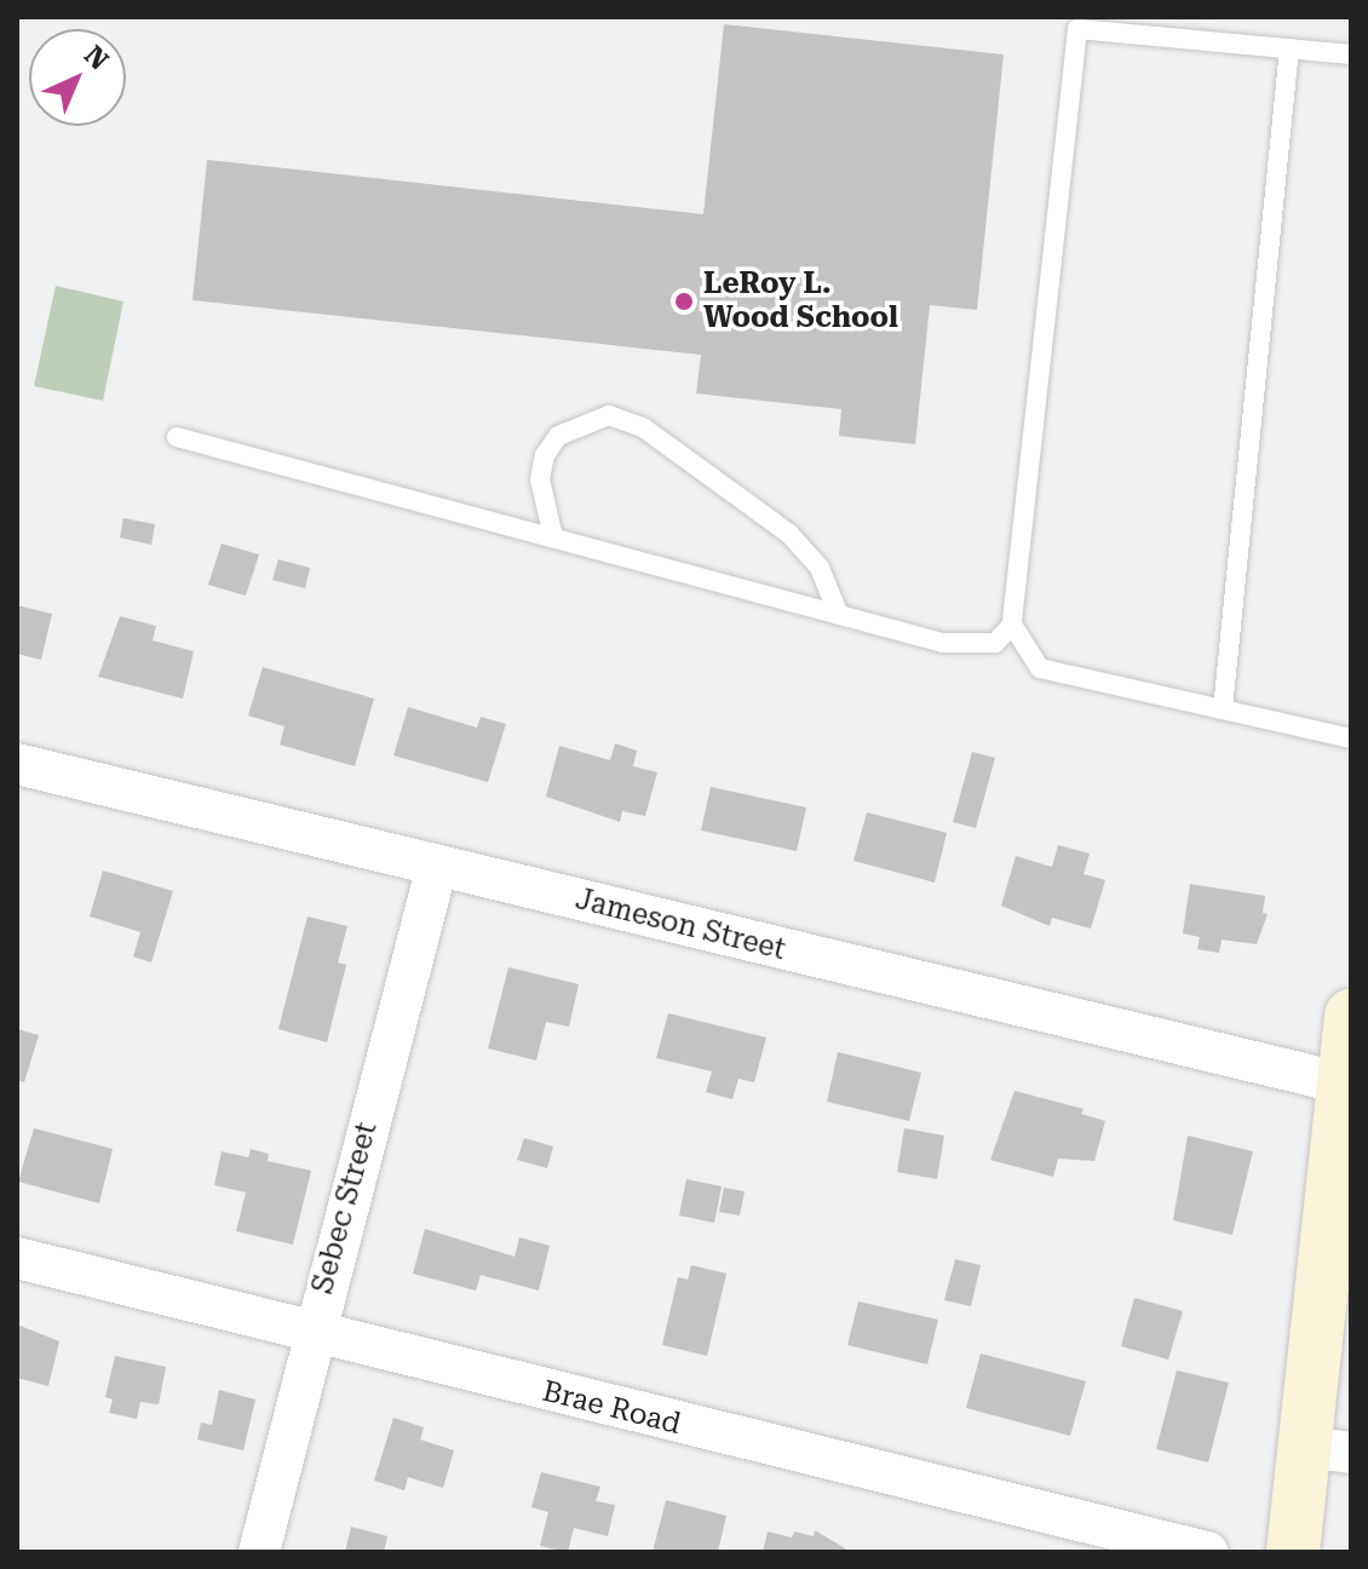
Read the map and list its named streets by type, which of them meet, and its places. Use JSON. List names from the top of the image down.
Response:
{
  "streets": {
    "street": ["Jameson Street", "Sebec Street", "Brae Road"]
  },
  "crossings": [
    ["Jameson Street", "Sebec Street"],
    ["Sebec Street", "Brae Road"]
  ],
  "places": ["LeRoy L. Wood School"],
  "north": "top right"
}
